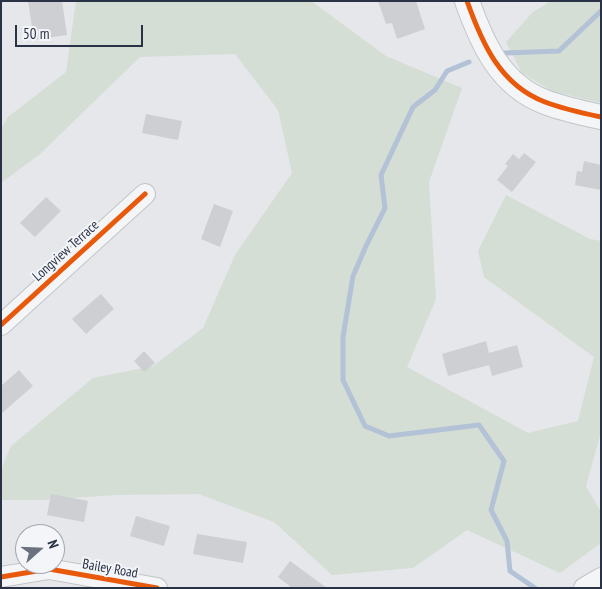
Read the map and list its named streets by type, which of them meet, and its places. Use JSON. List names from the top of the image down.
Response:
{
  "streets": {
    "street": ["Longview Terrace", "Bailey Road"]
  },
  "scale_bar": "50 m",
  "north": "right"
}
